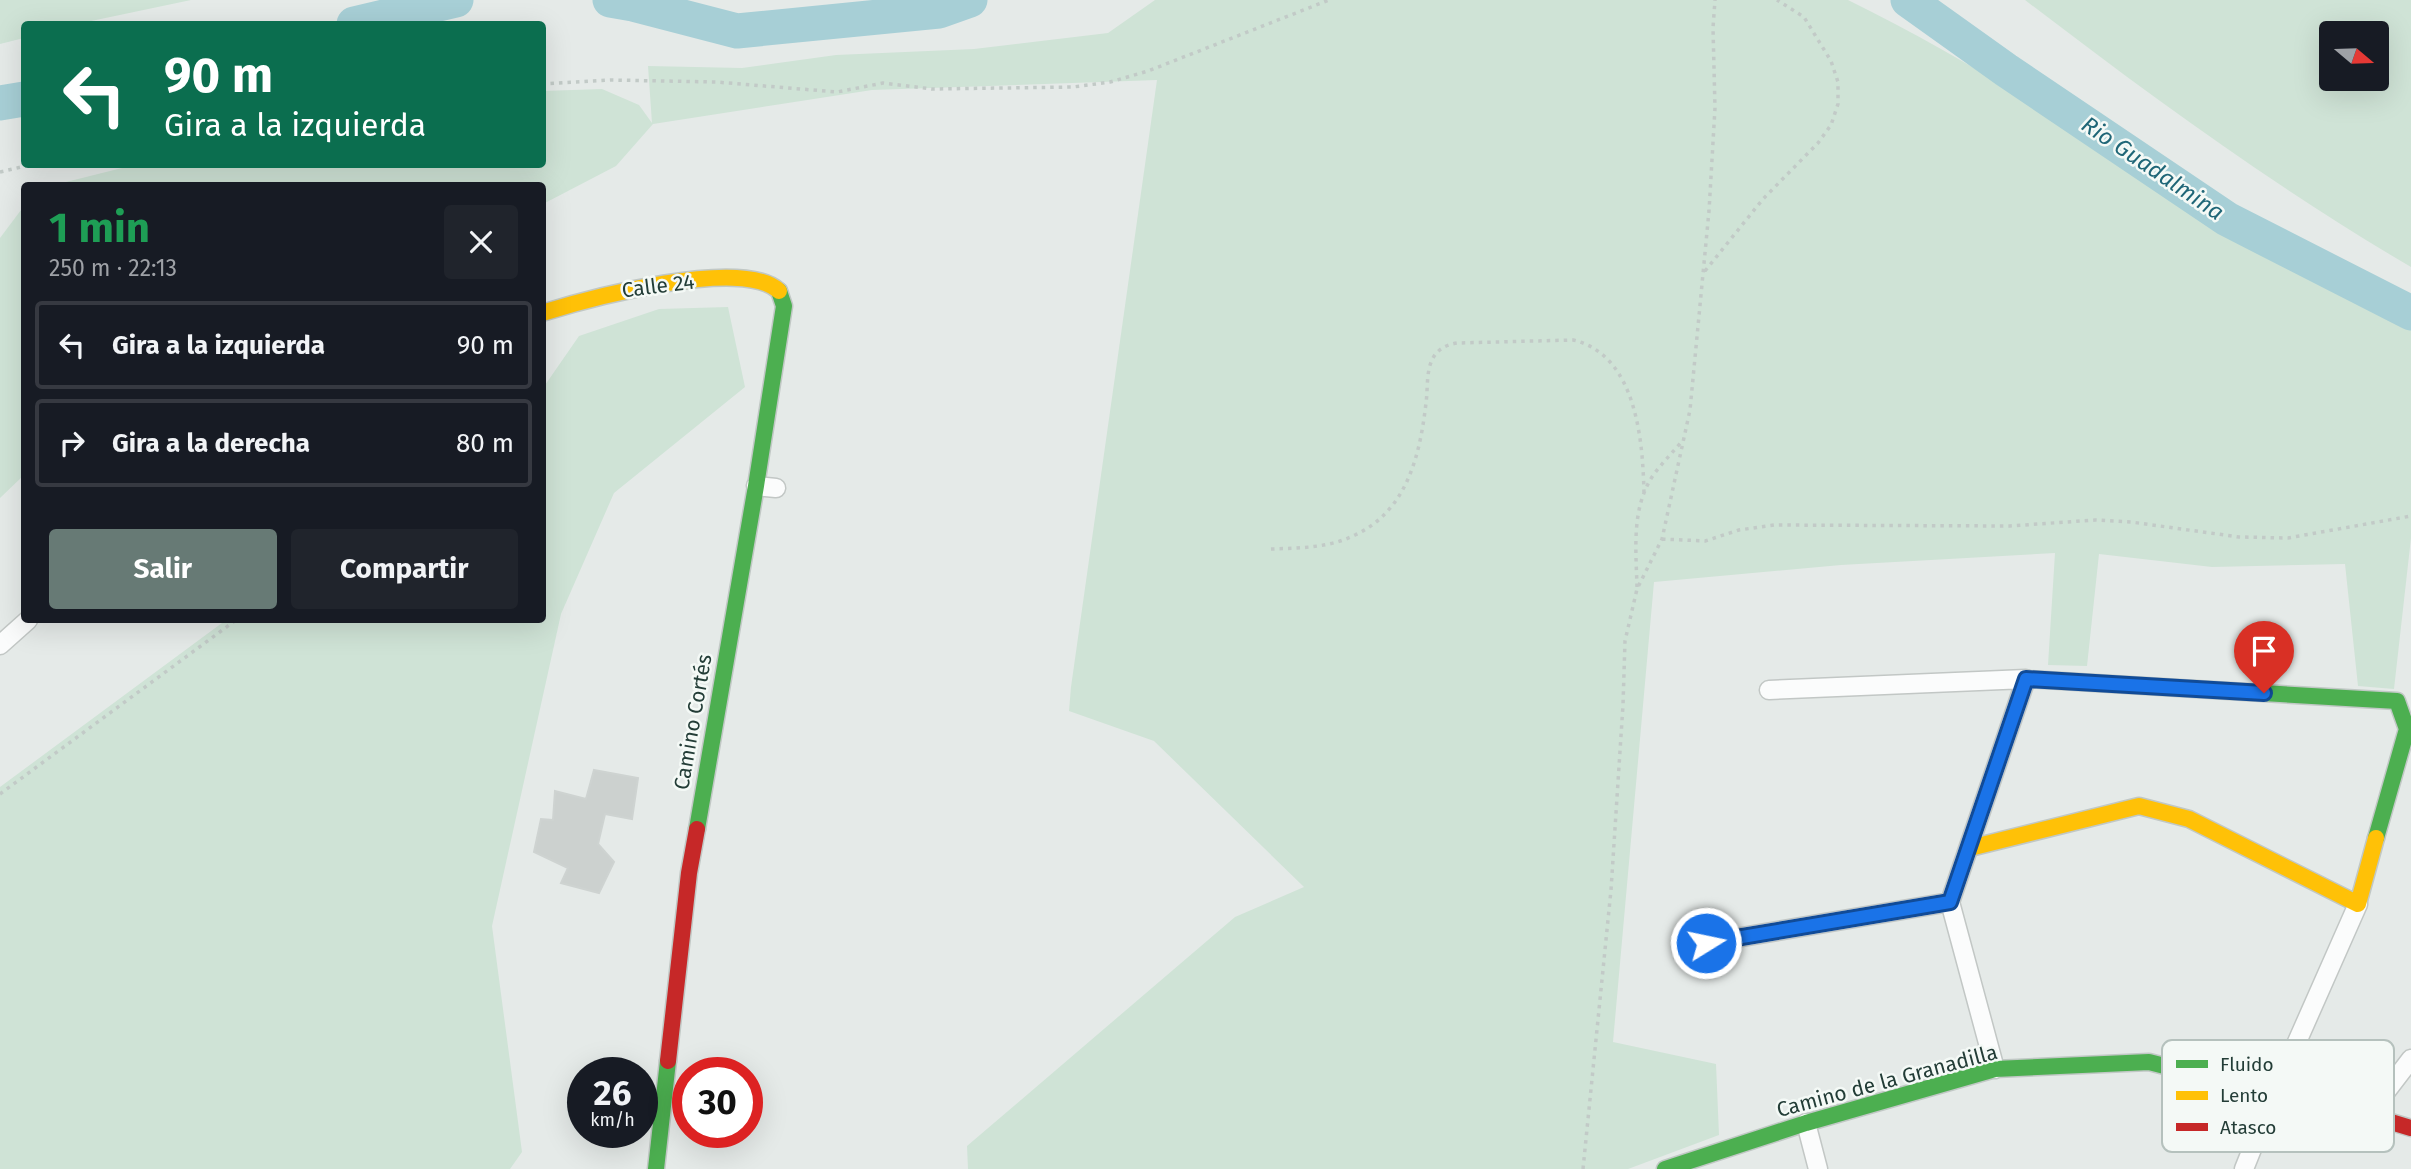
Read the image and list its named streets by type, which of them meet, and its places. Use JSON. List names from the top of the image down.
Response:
{
  "streets": {
    "street": ["Calle 24", "Camino Cortés", "Camino de la Granadilla"]
  },
  "crossings": [
    ["Calle 24", "Camino Cortés"]
  ],
  "water": ["Rio Guadalmina"],
  "legend": ["Fluido", "Lento", "Atasco"],
  "north": "right",
  "page": {
    "turn": ["90 m", "Gira a la izquierda"],
    "heading": ["1 min", "250 m · 22:13"],
    "list": [
      {
        "name": "Gira a la izquierda",
        "value": "90 m"
      },
      {
        "name": "Gira a la derecha",
        "value": "80 m"
      }
    ],
    "buttons": ["Salir", "Compartir"],
    "speed": "26 km/h",
    "limit": "30"
  }
}
